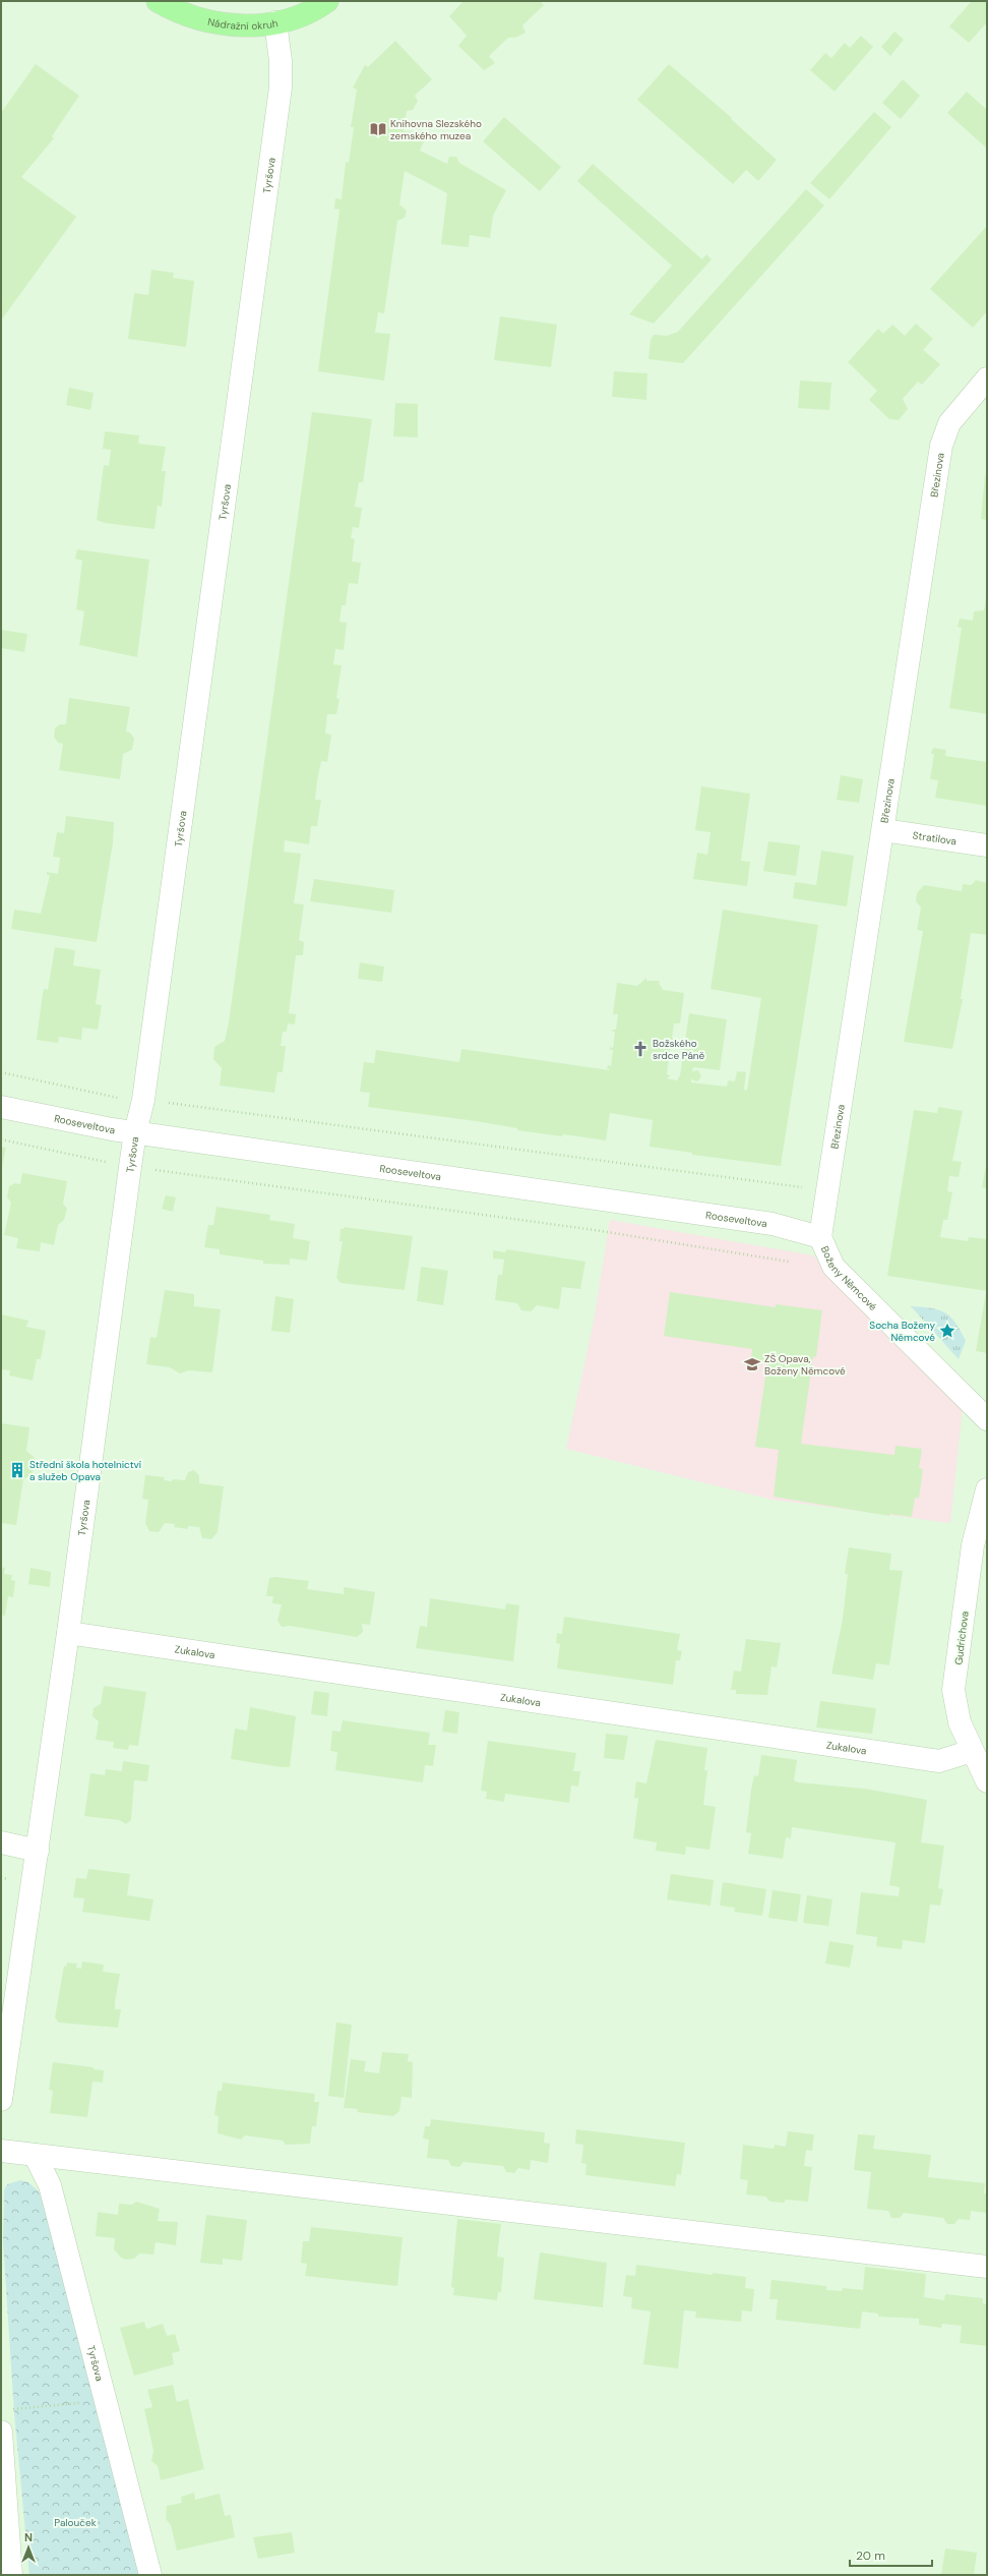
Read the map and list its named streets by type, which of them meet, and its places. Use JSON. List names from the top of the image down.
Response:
{
  "streets": {
    "main road": ["Nádražní okruh"],
    "street": [
      "Tyršova",
      "Březinova",
      "Stratilova",
      "Rooseveltova",
      "Boženy Němcové",
      "Gudrichova",
      "Zukalova"
    ]
  },
  "crossings": [
    ["Nádražní okruh", "Tyršova"],
    ["Tyršova", "Rooseveltova"],
    ["Tyršova", "Zukalova"],
    ["Březinova", "Stratilova"],
    ["Březinova", "Rooseveltova"],
    ["Březinova", "Boženy Němcové"],
    ["Rooseveltova", "Boženy Němcové"],
    ["Gudrichova", "Zukalova"]
  ],
  "parks": ["Palouček"],
  "places": {
    "library": ["Knihovna Slezského zemského muzea"],
    "church": ["Božského srdce Páně"],
    "place": ["Socha Boženy Němcové"],
    "school or university": ["ZŠ Opava, Boženy Němcové"],
    "building": ["Střední škola hotelnictví a služeb Opava"]
  },
  "scale_bar": "20 m",
  "north": "top"
}
